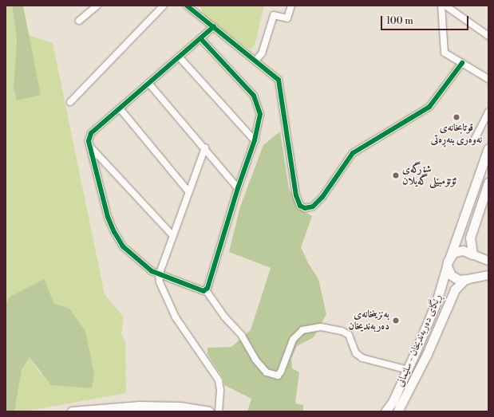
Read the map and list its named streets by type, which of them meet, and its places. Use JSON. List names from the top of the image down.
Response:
{
  "streets": {
    "highway": ["ڕێگای دەربەندیخان - سلێمانی"]
  },
  "places": ["قوتابخانەی نەوەری بنەڕەتی", "شۆرگه‌ى ئۆتۆمبێلى گه‌یلان", "بەنزینخانەی دەربەندیخان"],
  "scale_bar": "100 m"
}
